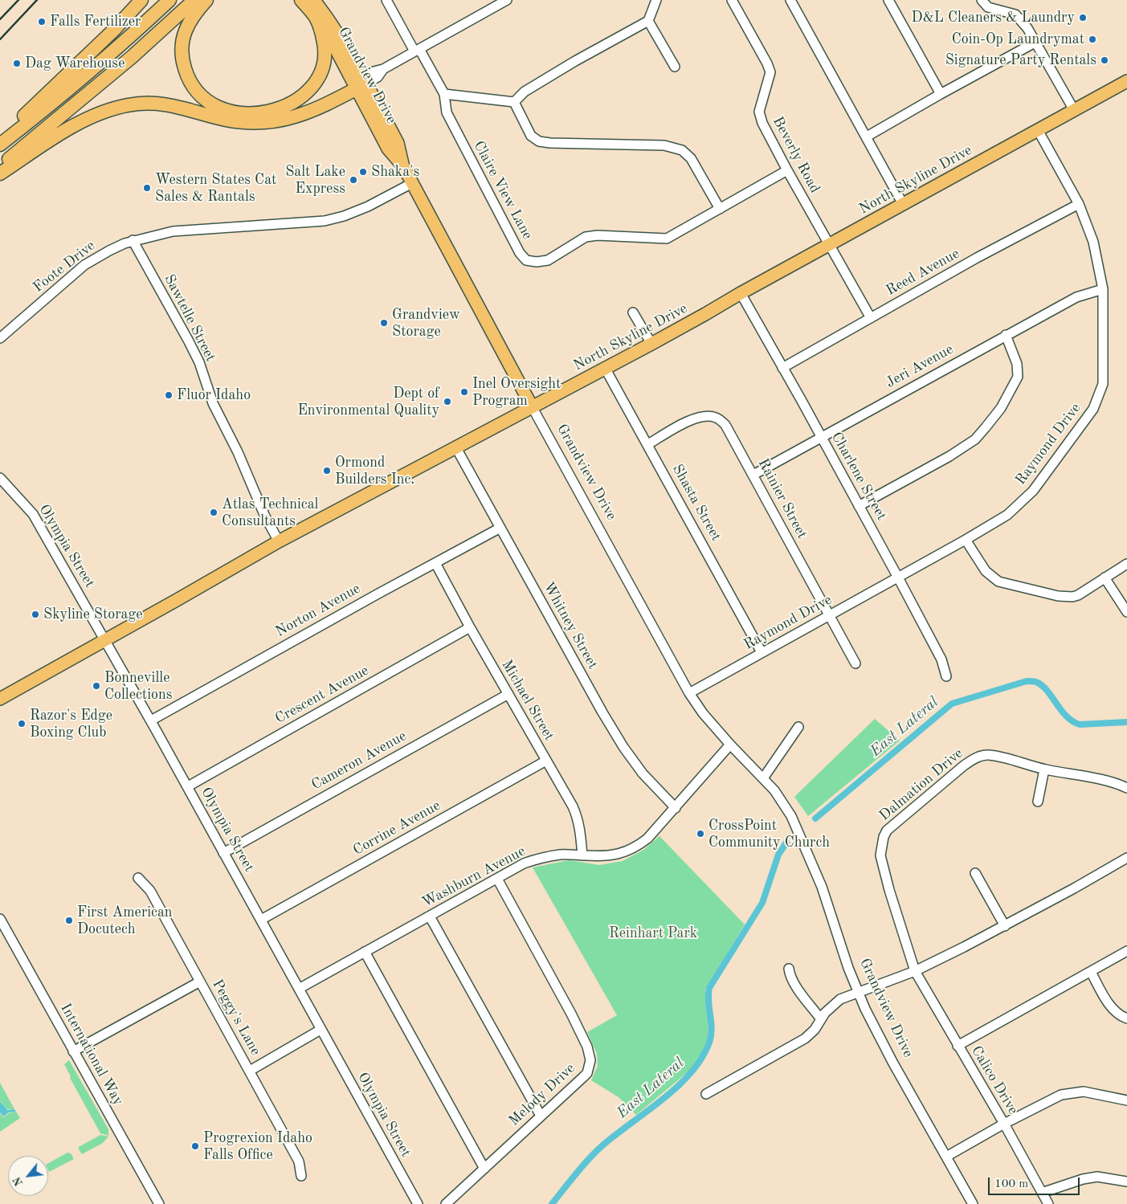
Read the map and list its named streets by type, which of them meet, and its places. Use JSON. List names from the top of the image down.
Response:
{
  "streets": {
    "highway": ["Grandview Drive"],
    "main road": ["North Skyline Drive"],
    "street": [
      "Beverly Road",
      "Claire View Lane",
      "Foote Drive",
      "Reed Avenue",
      "Sawtelle Street",
      "Jeri Avenue",
      "Raymond Drive",
      "Charlene Street",
      "Rainier Street",
      "Shasta Street",
      "Olympia Street",
      "Norton Avenue",
      "Whitney Street",
      "Crescent Avenue",
      "Michael Street",
      "Cameron Avenue",
      "Dalmation Drive",
      "Corrine Avenue",
      "Washburn Avenue",
      "Peggy's Lane",
      "International Way",
      "Calico Drive",
      "Melody Drive"
    ]
  },
  "crossings": [
    ["Grandview Drive", "North Skyline Drive"],
    ["Grandview Drive", "Foote Drive"],
    ["Grandview Drive", "Raymond Drive"],
    ["Grandview Drive", "Washburn Avenue"],
    ["Beverly Road", "North Skyline Drive"],
    ["Beverly Road", "Claire View Lane"],
    ["Beverly Road", "Reed Avenue"],
    ["North Skyline Drive", "Sawtelle Street"],
    ["North Skyline Drive", "Raymond Drive"],
    ["North Skyline Drive", "Charlene Street"],
    ["North Skyline Drive", "Shasta Street"],
    ["North Skyline Drive", "Olympia Street"],
    ["North Skyline Drive", "Whitney Street"],
    ["Foote Drive", "Sawtelle Street"],
    ["Reed Avenue", "Raymond Drive"],
    ["Reed Avenue", "Charlene Street"],
    ["Jeri Avenue", "Raymond Drive"],
    ["Jeri Avenue", "Charlene Street"],
    ["Jeri Avenue", "Rainier Street"],
    ["Raymond Drive", "Charlene Street"],
    ["Raymond Drive", "Rainier Street"],
    ["Raymond Drive", "Shasta Street"],
    ["Rainier Street", "Shasta Street"],
    ["Olympia Street", "Norton Avenue"],
    ["Olympia Street", "Crescent Avenue"],
    ["Olympia Street", "Cameron Avenue"],
    ["Olympia Street", "Corrine Avenue"],
    ["Olympia Street", "Washburn Avenue"],
    ["Norton Avenue", "Whitney Street"],
    ["Norton Avenue", "Michael Street"],
    ["Whitney Street", "Washburn Avenue"],
    ["Crescent Avenue", "Michael Street"],
    ["Michael Street", "Cameron Avenue"],
    ["Michael Street", "Corrine Avenue"],
    ["Michael Street", "Washburn Avenue"],
    ["Dalmation Drive", "Calico Drive"],
    ["Washburn Avenue", "Melody Drive"]
  ],
  "water": ["East Lateral"],
  "parks": ["Reinhart Park"],
  "places": [
    "D&L Cleaners & Laundry",
    "Falls Fertilizer",
    "Coin-Op Laundrymat",
    "Signature Party Rentals",
    "Dag Warehouse",
    "Shaka's",
    "Salt Lake Express",
    "Western States Cat Sales & Rantals",
    "Grandview Storage",
    "Inel Oversight Program",
    "Fluor Idaho",
    "Dept of Environmental Quality",
    "Ormond Builders Inc.",
    "Atlas Technical Consultants",
    "Skyline Storage",
    "Bonneville Collections",
    "Razor's Edge Boxing Club",
    "CrossPoint Community Church",
    "First American Docutech",
    "Progrexion Idaho Falls Office"
  ],
  "scale_bar": "100 m",
  "north": "bottom left"
}
